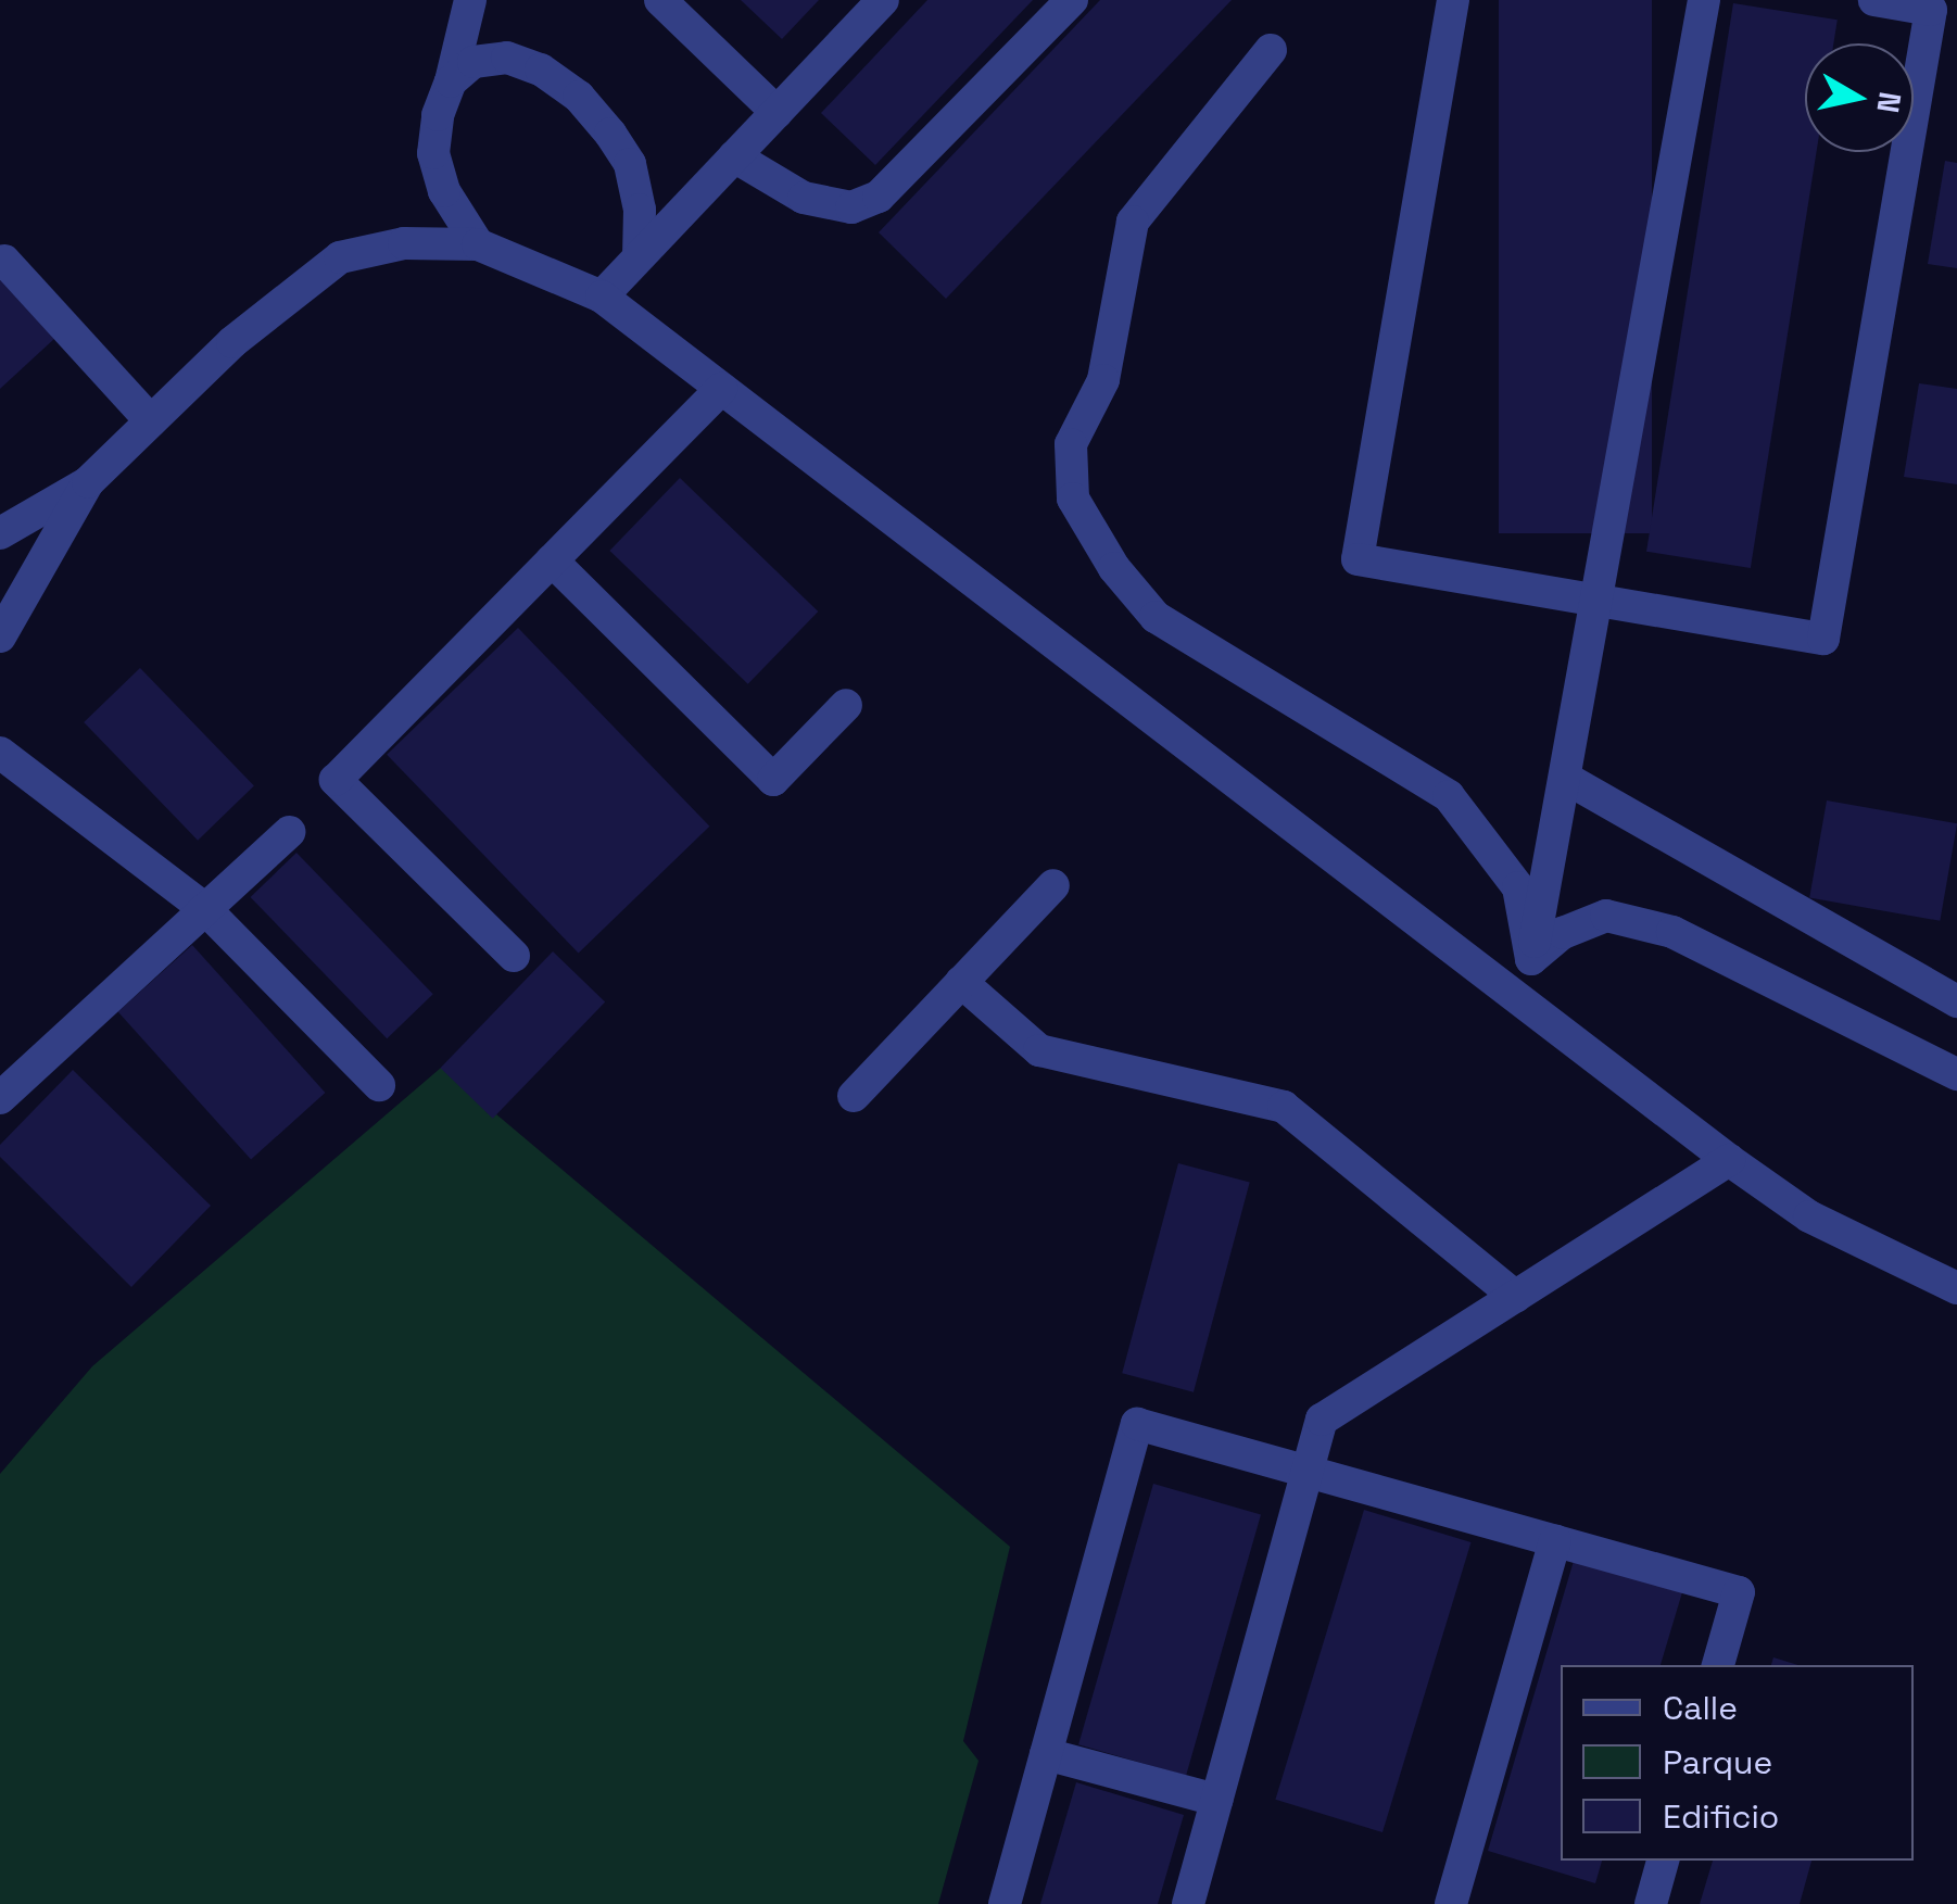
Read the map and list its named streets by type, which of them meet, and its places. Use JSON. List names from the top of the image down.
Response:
{
  "legend": ["Calle", "Parque", "Edificio"],
  "north": "right"
}
